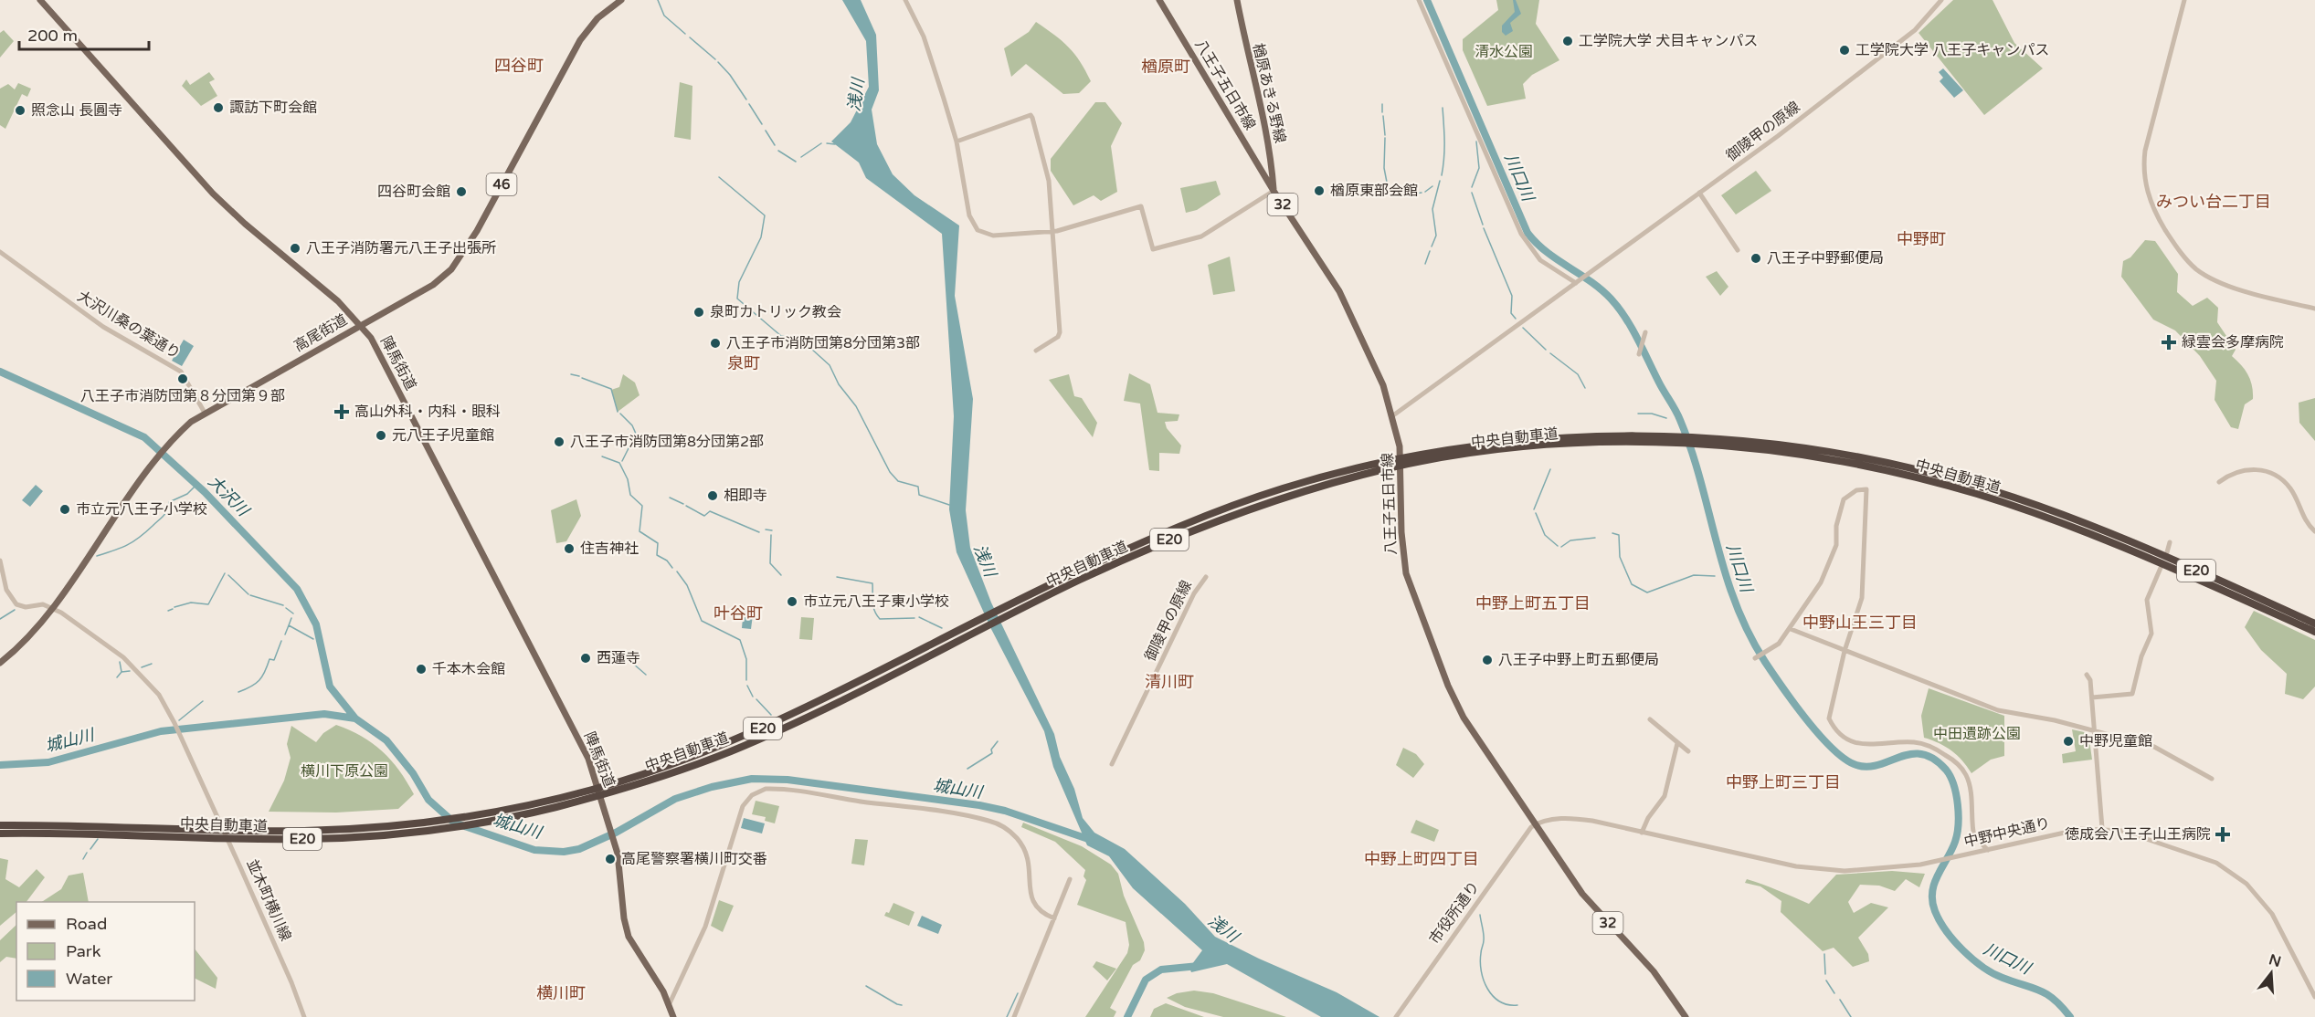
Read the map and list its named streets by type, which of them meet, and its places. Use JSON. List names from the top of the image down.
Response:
{
  "streets": {
    "highway": ["中央自動車道", "E20"],
    "main road": [
      "八王子五日市線",
      "楢原あきる野線",
      "46",
      "32",
      "高尾街道",
      "陣馬街道"
    ],
    "street": [
      "御陵甲の原線",
      "大沢川桑の葉通り",
      "中野中央通り",
      "並木町横川線",
      "市役所通り"
    ]
  },
  "crossings": [
    ["八王子五日市線", "楢原あきる野線"],
    ["八王子五日市線", "市役所通り"],
    ["大沢川桑の葉通り", "高尾街道"],
    ["高尾街道", "陣馬街道"],
    ["高尾街道", "並木町横川線"]
  ],
  "districts": [
    "四谷町",
    "楢原町",
    "みつい台二丁目",
    "中野町",
    "泉町",
    "中野上町五丁目",
    "叶谷町",
    "中野山王三丁目",
    "清川町",
    "中野上町三丁目",
    "中野上町四丁目",
    "横川町"
  ],
  "water": [
    "浅川",
    "川口川",
    "大沢川",
    "城山川"
  ],
  "parks": ["清水公園", "中田遺跡公園", "横川下原公園"],
  "places": {
    "other": [
      "工学院大学 犬目キャンパス",
      "工学院大学 八王子キャンパス",
      "諏訪下町会館",
      "照念山 長圓寺",
      "楢原東部会館",
      "四谷町会館",
      "八王子消防署元八王子出張所",
      "八王子中野郵便局",
      "泉町カトリック教会",
      "八王子市消防団第8分団第3部",
      "八王子市消防団第８分団第９部",
      "元八王子児童館",
      "八王子市消防団第8分団第2部",
      "相即寺",
      "市立元八王子小学校",
      "住吉神社",
      "市立元八王子東小学校",
      "西蓮寺",
      "八王子中野上町五郵便局",
      "千本木会館",
      "中野児童館",
      "高尾警察署横川町交番"
    ],
    "health": ["緑雲会多摩病院", "高山外科・内科・眼科", "徳成会八王子山王病院"]
  },
  "legend": ["Road", "Park", "Water"],
  "scale_bar": "200 m",
  "north": "top"
}
